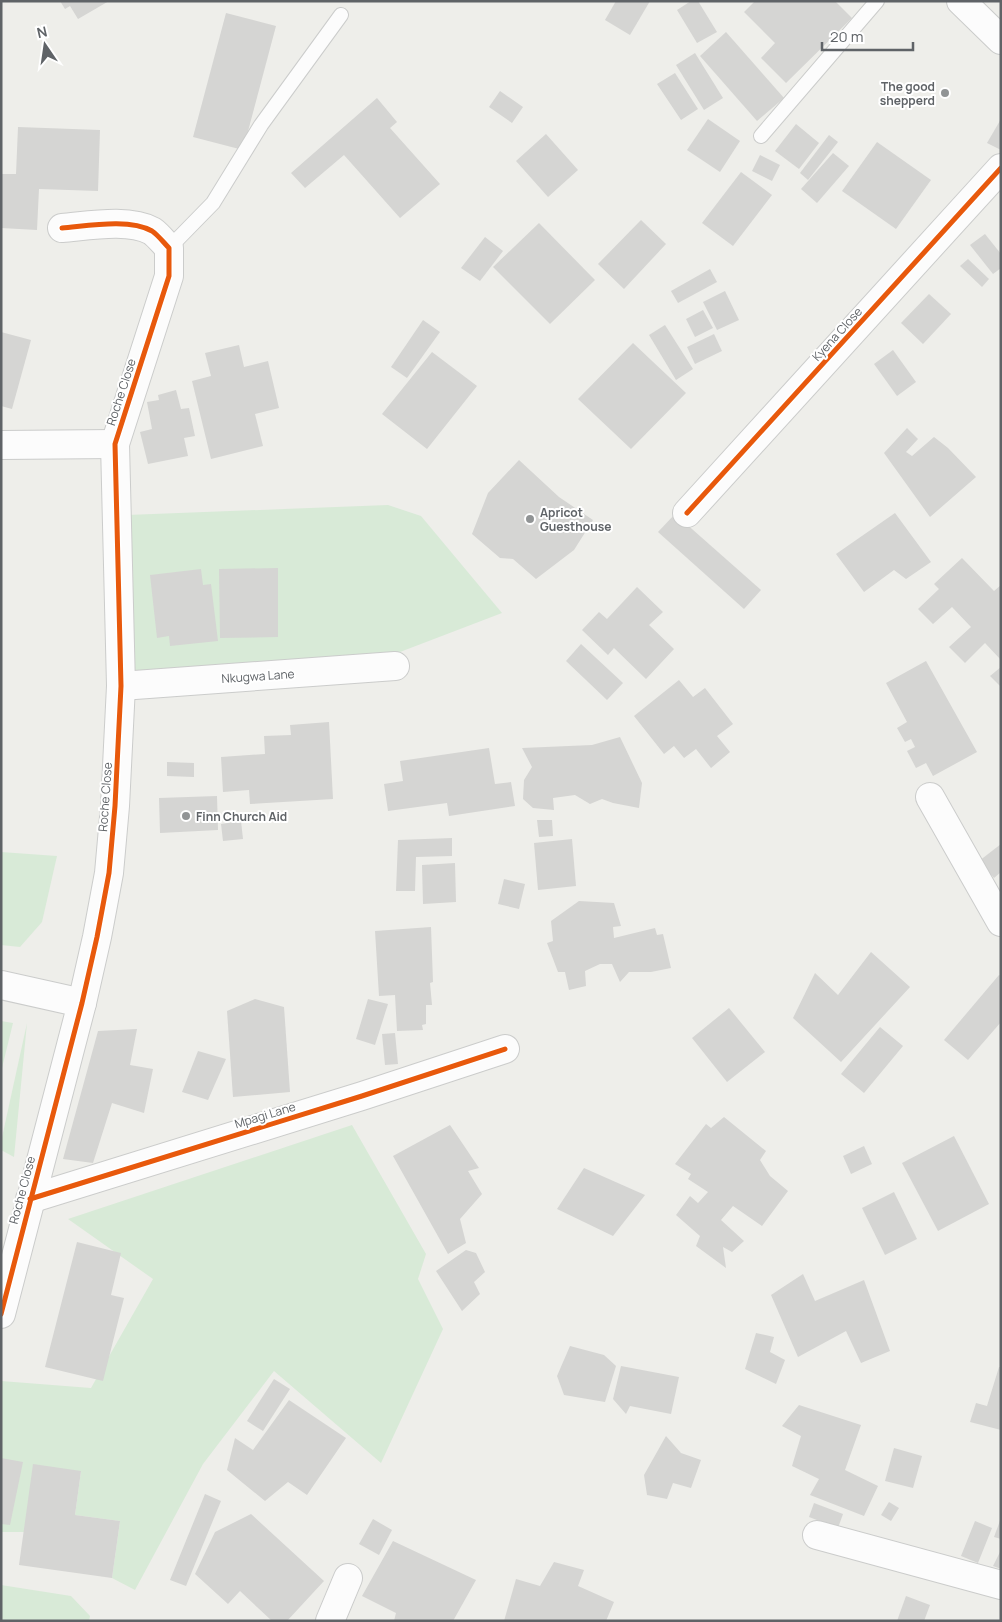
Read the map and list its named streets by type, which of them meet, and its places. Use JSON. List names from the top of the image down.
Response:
{
  "streets": {
    "street": [
      "Kyena Close",
      "Roche Close",
      "Nkugwa Lane",
      "Mpagi Lane"
    ]
  },
  "crossings": [
    ["Roche Close", "Nkugwa Lane"],
    ["Roche Close", "Mpagi Lane"]
  ],
  "places": ["The good shepperd", "Apricot Guesthouse", "Finn Church Aid"],
  "scale_bar": "20 m",
  "north": "top"
}
